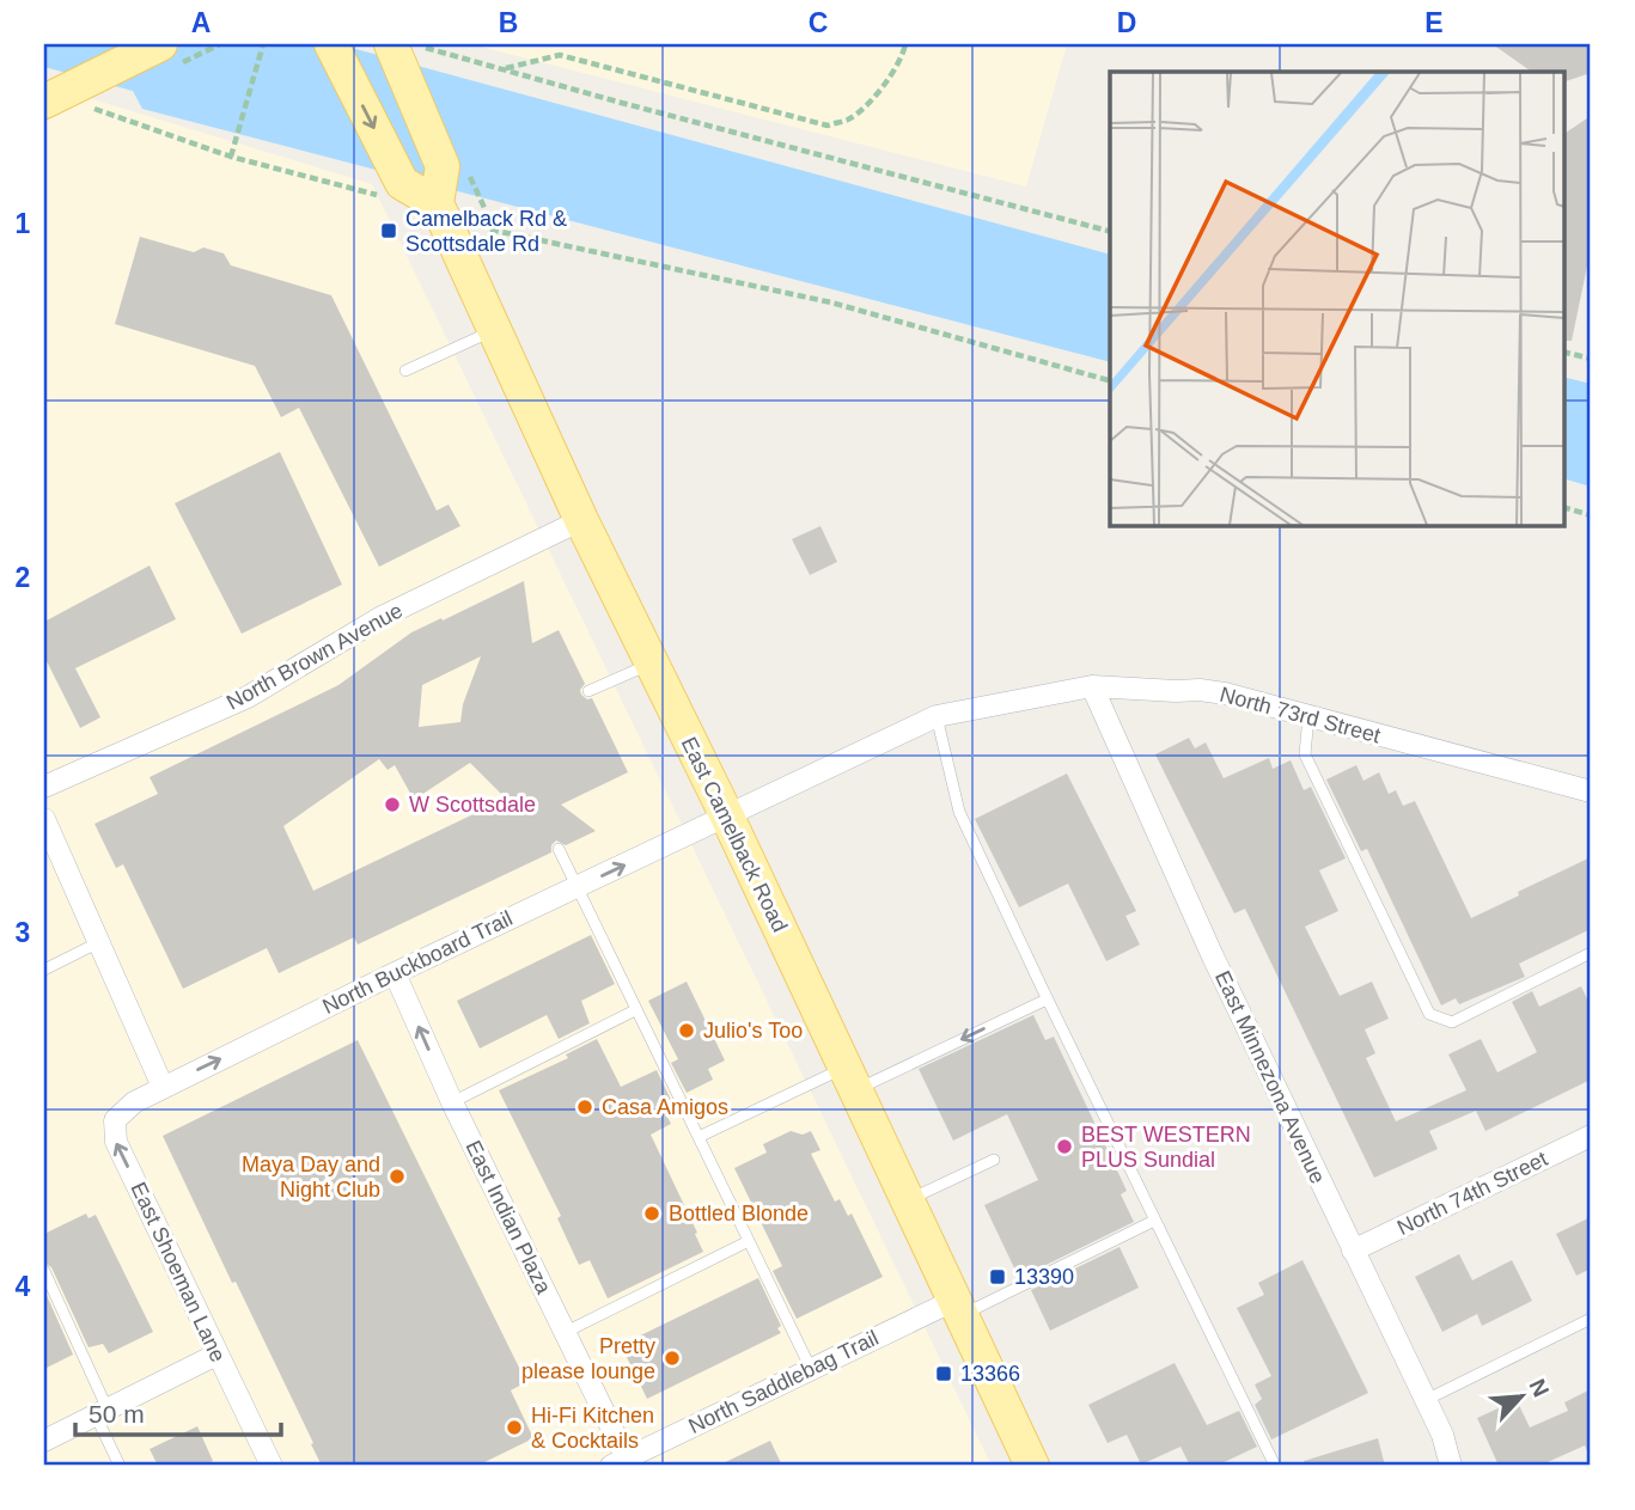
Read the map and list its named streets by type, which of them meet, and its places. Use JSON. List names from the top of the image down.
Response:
{
  "streets": {
    "main road": ["East Camelback Road"],
    "street": [
      "North Brown Avenue",
      "North 73rd Street",
      "North Buckboard Trail",
      "East Minnezona Avenue",
      "North 74th Street",
      "East Indian Plaza",
      "East Shoeman Lane",
      "North Saddlebag Trail"
    ]
  },
  "crossings": [
    ["North Brown Avenue", "East Camelback Road"],
    ["North 73rd Street", "East Camelback Road"],
    ["North 73rd Street", "North Buckboard Trail"],
    ["North 73rd Street", "East Minnezona Avenue"],
    ["East Camelback Road", "North Buckboard Trail"],
    ["East Camelback Road", "North Saddlebag Trail"],
    ["North Buckboard Trail", "East Indian Plaza"],
    ["North Buckboard Trail", "East Shoeman Lane"],
    ["East Minnezona Avenue", "North 74th Street"],
    ["East Indian Plaza", "North Saddlebag Trail"]
  ],
  "one_way": ["North Buckboard Trail", "East Shoeman Lane"],
  "places": {
    "transit": ["Camelback Rd & Scottsdale Rd", "13390", "13366"],
    "other": [
      "W Scottsdale",
      "Julio's Too",
      "Casa Amigos",
      "BEST WESTERN PLUS Sundial",
      "Maya Day and Night Club",
      "Bottled Blonde",
      "Pretty please lounge",
      "Hi-Fi Kitchen & Cocktails"
    ]
  },
  "scale_bar": "50 m",
  "north": "top right",
  "grid": {
    "columns": [
      "A",
      "B",
      "C",
      "D",
      "E"
    ],
    "rows": [
      "1",
      "2",
      "3",
      "4"
    ]
  }
}
